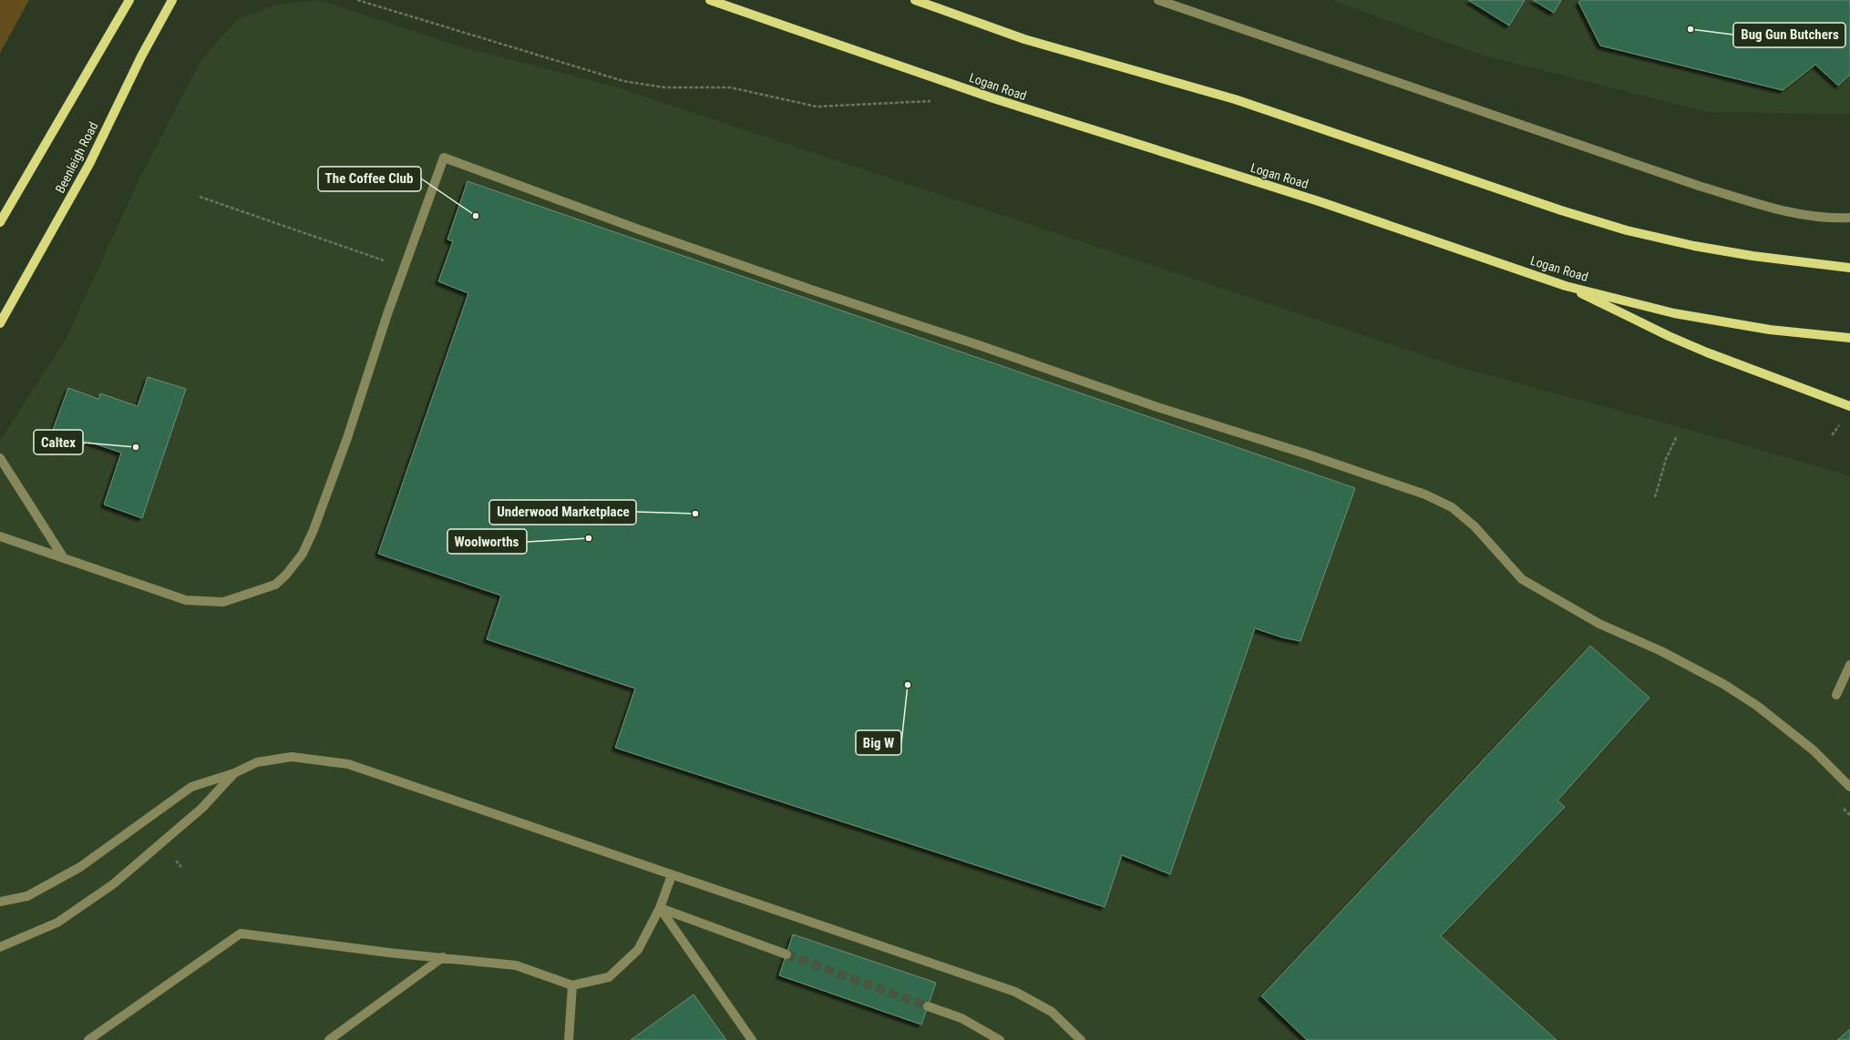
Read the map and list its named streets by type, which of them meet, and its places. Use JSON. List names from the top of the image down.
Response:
{
  "streets": {
    "main road": ["Logan Road", "Beenleigh Road"]
  },
  "places": [
    "Bug Gun Butchers",
    "The Coffee Club",
    "Caltex",
    "Underwood Marketplace",
    "Woolworths",
    "Big W"
  ]
}
